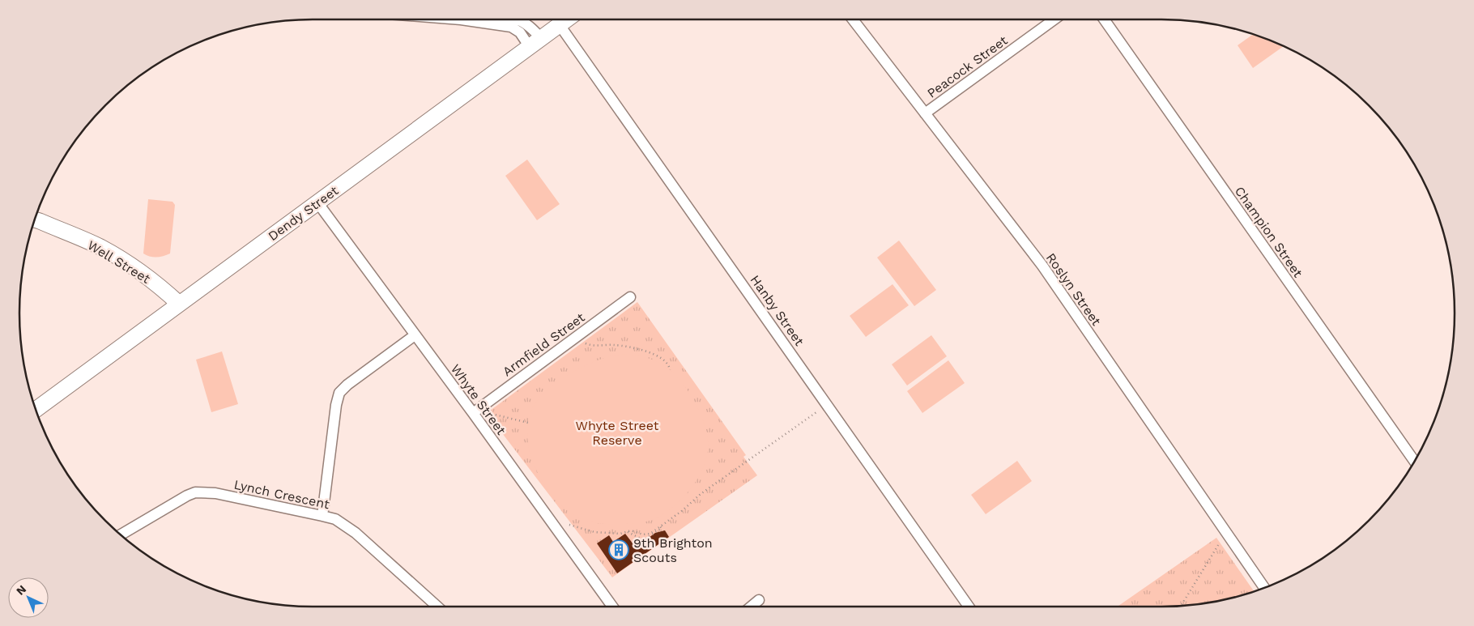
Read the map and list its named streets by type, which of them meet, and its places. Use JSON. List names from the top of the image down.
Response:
{
  "streets": {
    "street": [
      "Peacock Street",
      "Dendy Street",
      "Champion Street",
      "Well Street",
      "Roslyn Street",
      "Hanby Street",
      "Armfield Street",
      "Whyte Street",
      "Lynch Crescent"
    ]
  },
  "crossings": [
    ["Peacock Street", "Roslyn Street"],
    ["Dendy Street", "Well Street"],
    ["Dendy Street", "Hanby Street"],
    ["Dendy Street", "Whyte Street"],
    ["Armfield Street", "Whyte Street"]
  ],
  "parks": ["Whyte Street Reserve"],
  "places": {
    "building": ["9th Brighton Scouts"]
  },
  "north": "top left"
}
